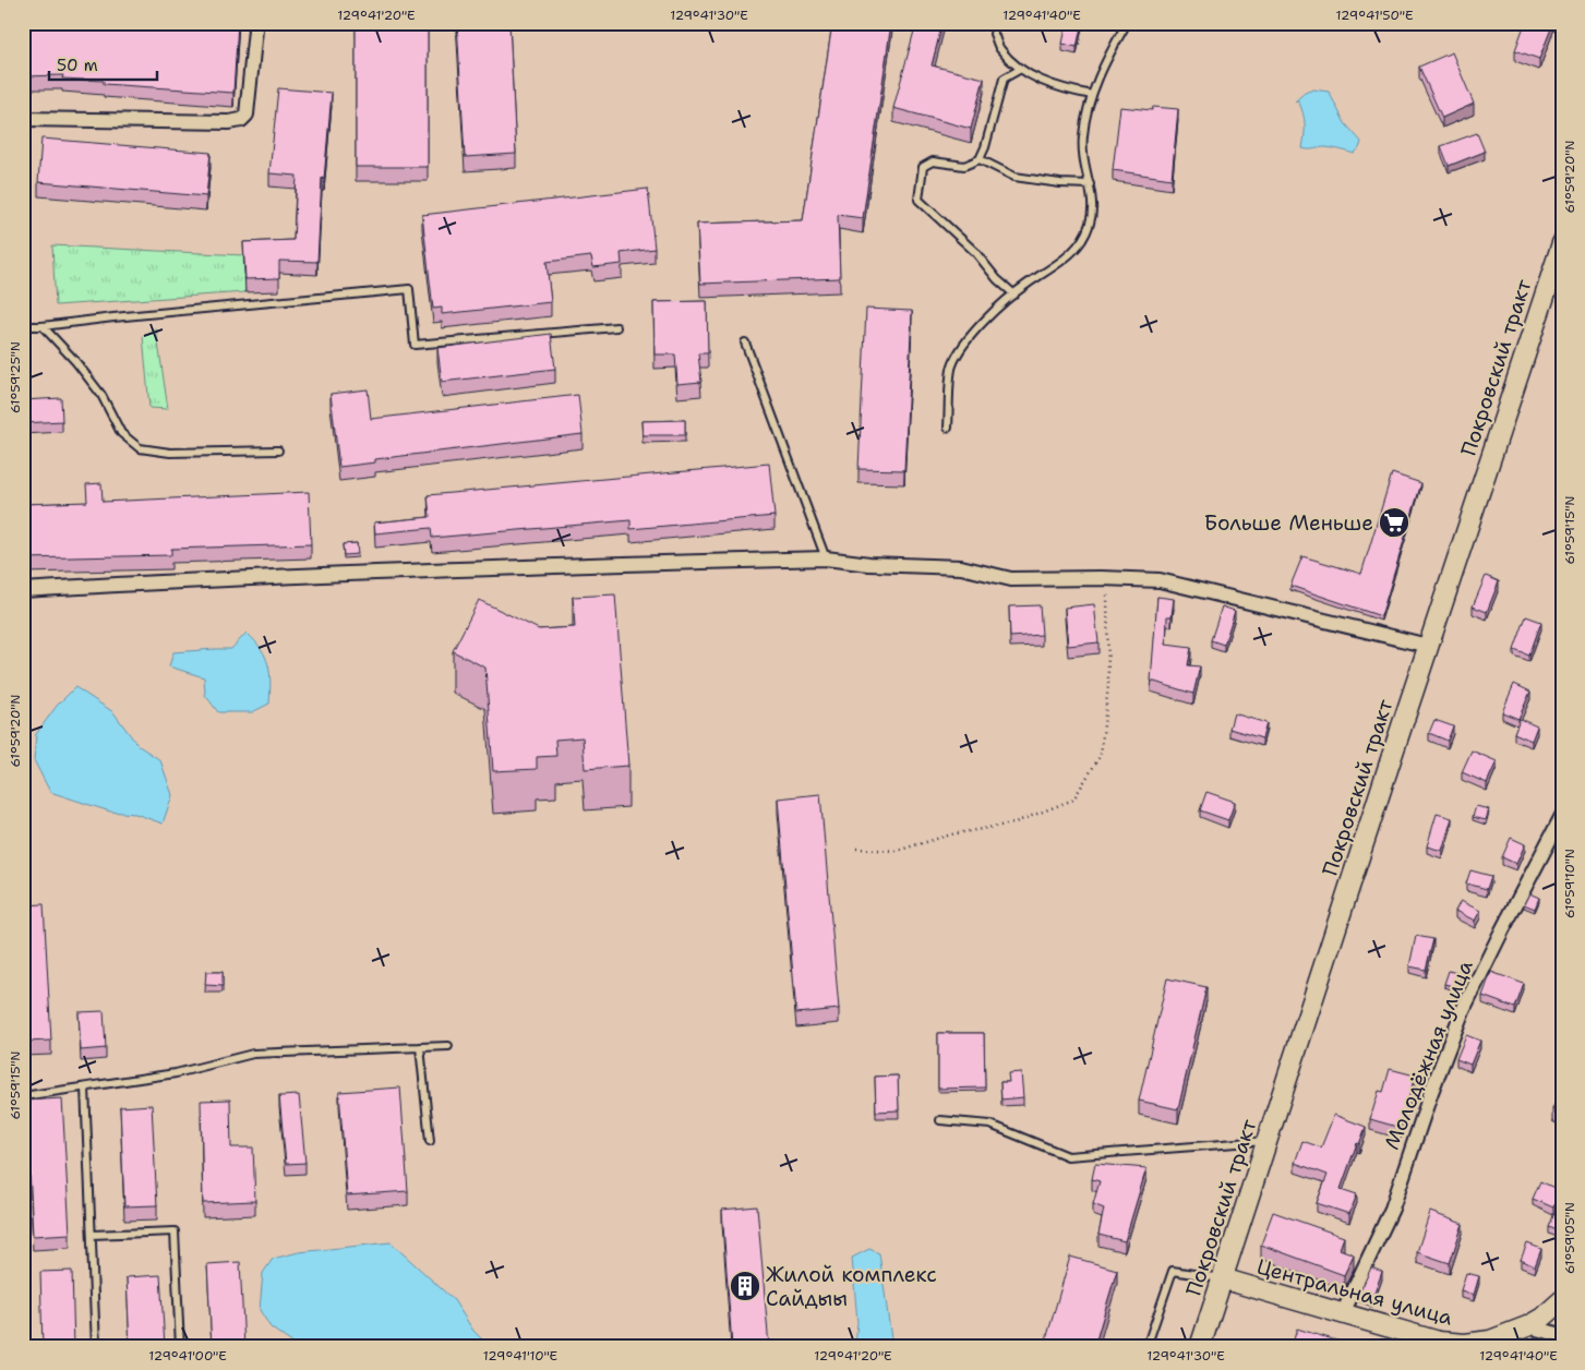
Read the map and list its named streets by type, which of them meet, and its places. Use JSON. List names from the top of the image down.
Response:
{
  "streets": {
    "main road": ["Покровский тракт", "Центральная улица"],
    "street": ["Молодёжная улица"]
  },
  "crossings": [
    ["Покровский тракт", "Центральная улица"],
    ["Молодёжная улица", "Центральная улица"]
  ],
  "places": {
    "supermarket": ["Больше Меньше"],
    "building": ["Жилой комплекс Сайдыы"]
  },
  "scale_bar": "50 m",
  "coordinates": [
    "129°41'20\"E",
    "129°41'30\"E",
    "129°41'40\"E",
    "129°41'50\"E",
    "61°59'20\"N",
    "61°59'25\"N",
    "61°59'15\"N",
    "61°59'10\"N",
    "61°59'05\"N",
    "129°41'00\"E",
    "129°41'10\"E"
  ]
}
